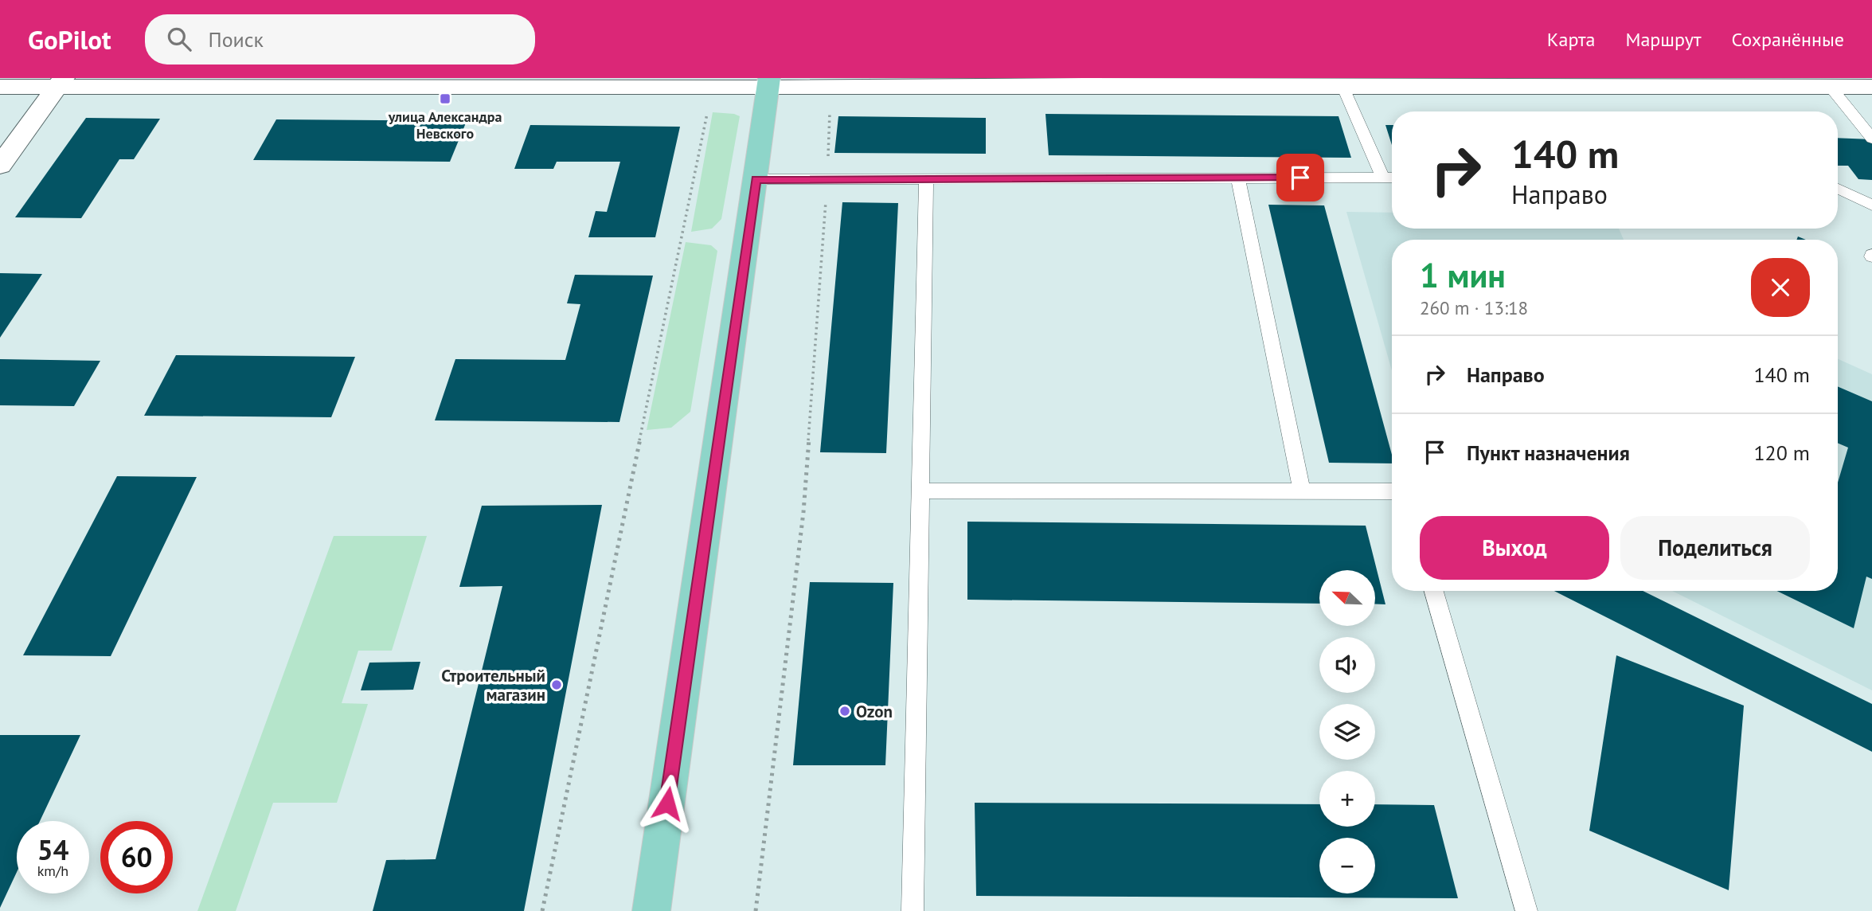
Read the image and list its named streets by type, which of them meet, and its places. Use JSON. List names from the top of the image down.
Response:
{
  "places": {
    "transit": ["улица Александра Невского"],
    "other": ["Строительный магазин", "Ozon"]
  },
  "north": "top left",
  "page": {
    "header": "GoPilot",
    "search": "Поиск",
    "nav": ["Карта", "Маршрут", "Сохранённые"],
    "turn": ["140 m", "Направо"],
    "heading": ["1 мин", "260 m · 13:18"],
    "list": [
      {
        "name": "Направо",
        "value": "140 m"
      },
      {
        "name": "Пункт назначения",
        "value": "120 m"
      }
    ],
    "buttons": ["Выход", "Поделиться"],
    "map_buttons": ["+", "−"],
    "speed": "54 km/h",
    "limit": "60"
  }
}
